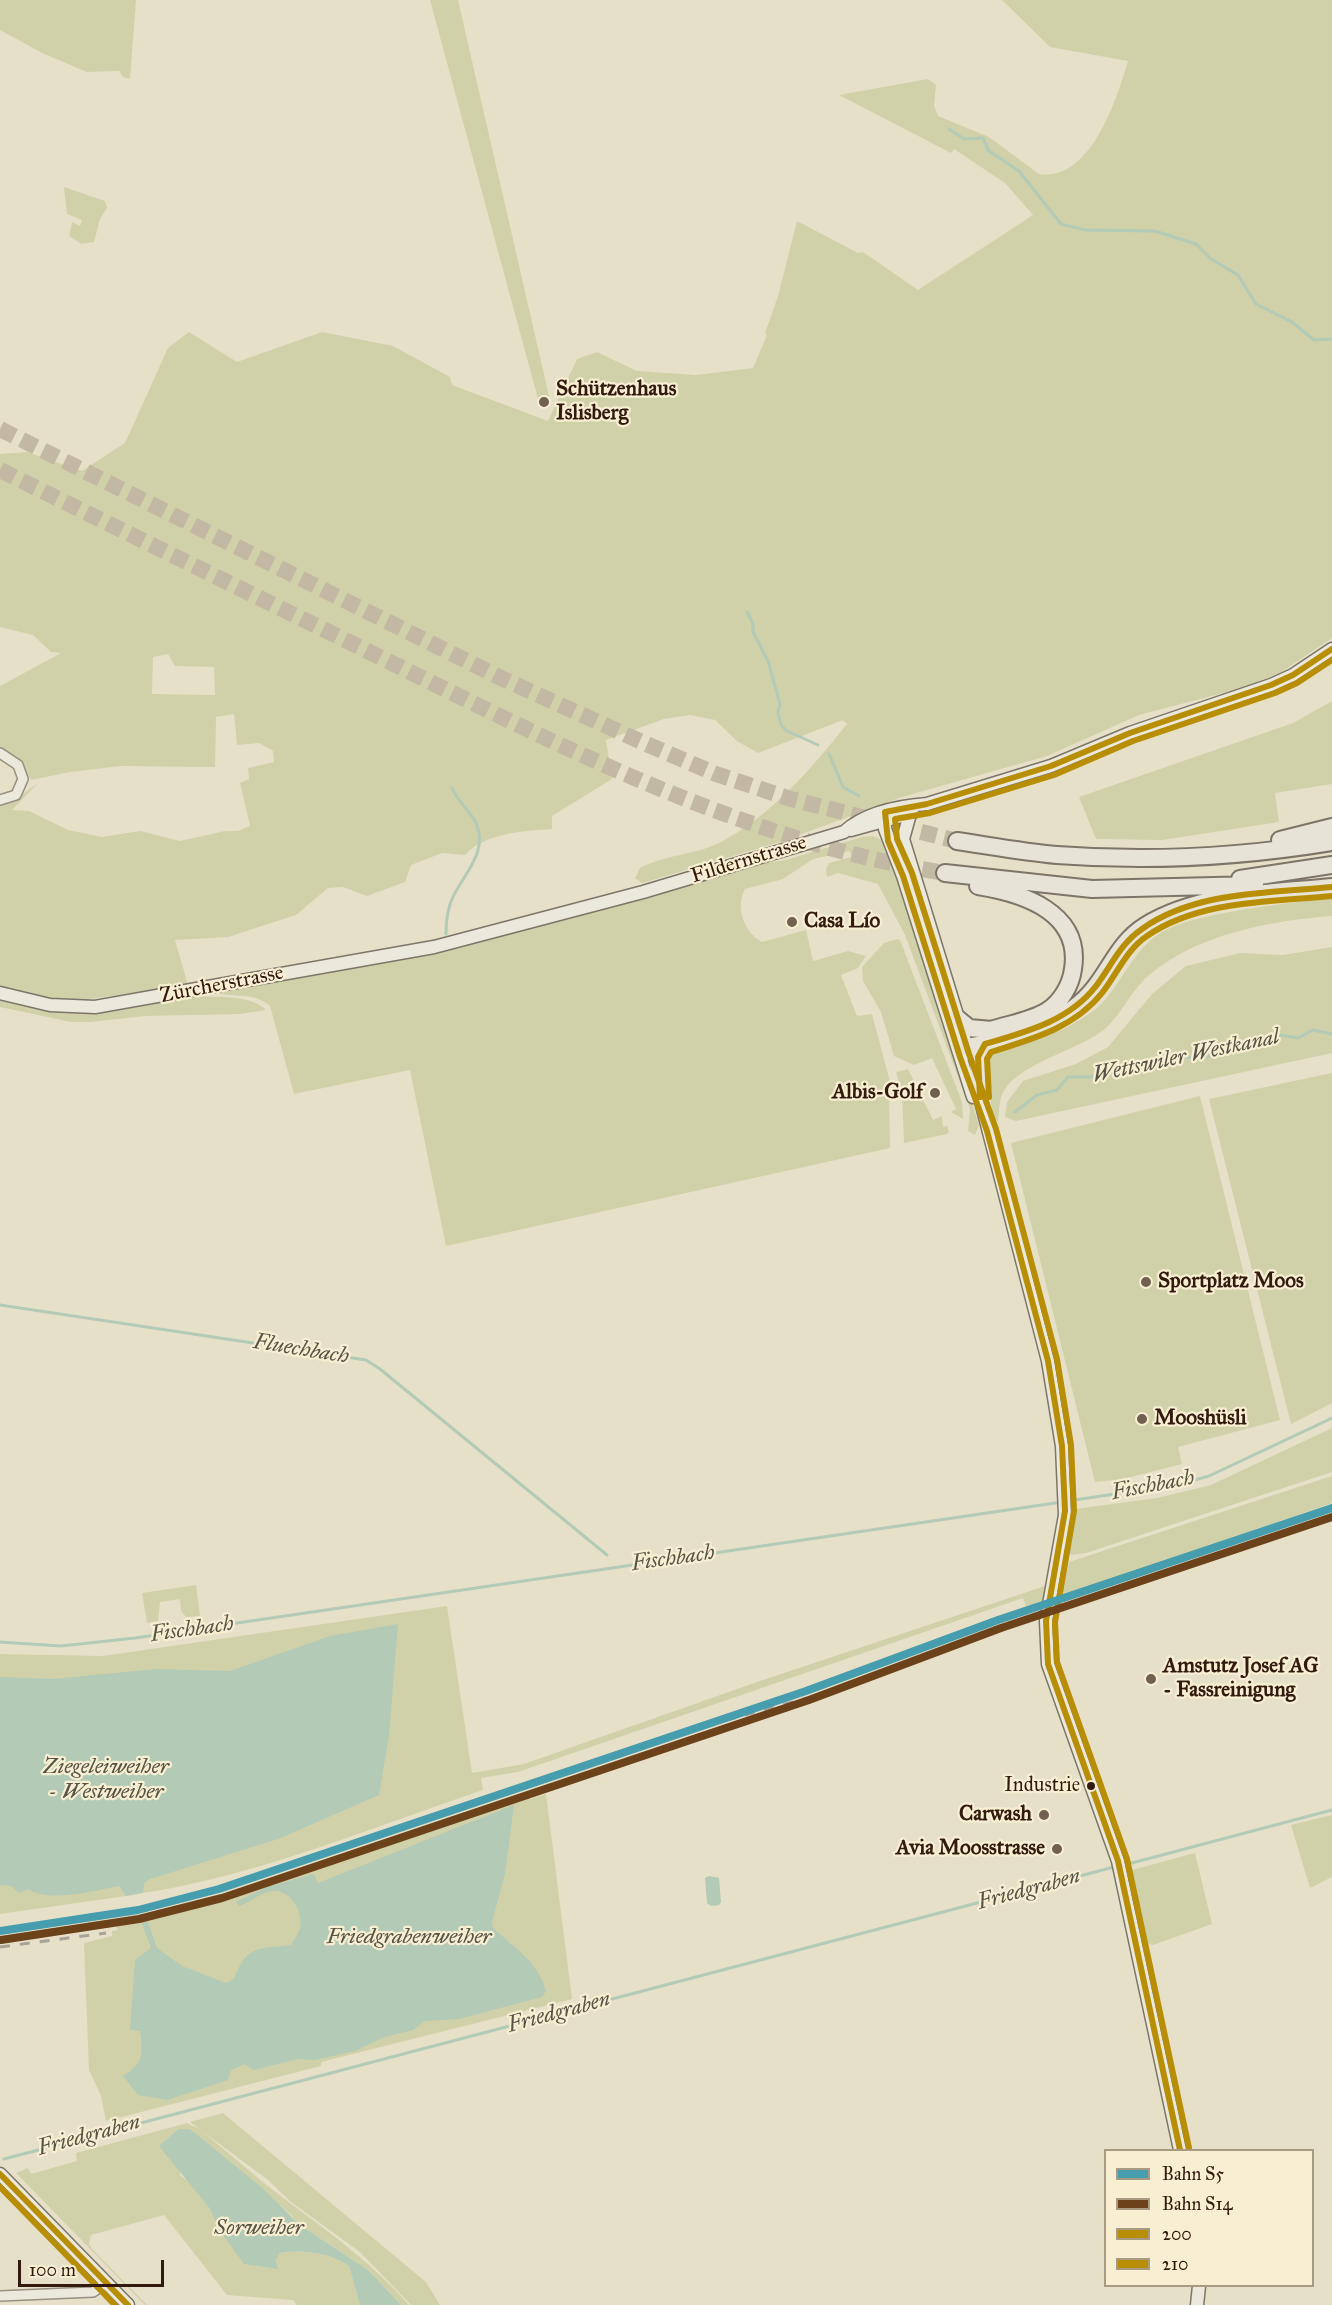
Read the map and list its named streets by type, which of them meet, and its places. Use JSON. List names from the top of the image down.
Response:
{
  "streets": {
    "main road": ["Fildernstrasse", "Zürcherstrasse"]
  },
  "crossings": [
    ["Fildernstrasse", "Zürcherstrasse"]
  ],
  "water": [
    "Wettswiler Westkanal",
    "Fluechbach",
    "Fischbach",
    "Ziegeleiweiher - Westweiher",
    "Friedgraben",
    "Friedgrabenweiher",
    "Sorweiher"
  ],
  "places": [
    "Schützenhaus Islisberg",
    "Casa Lío",
    "Albis-Golf",
    "Sportplatz Moos",
    "Mooshüsli",
    "Amstutz Josef AG - Fassreinigung",
    "Industrie",
    "Carwash",
    "Avia Moosstrasse"
  ],
  "lines": [
    "transit line 200",
    "transit line 210",
    "rail line S5",
    "rail line S14"
  ],
  "legend": [
    "Bahn S5",
    "Bahn S14",
    "200",
    "210"
  ],
  "scale_bar": "100 m"
}
